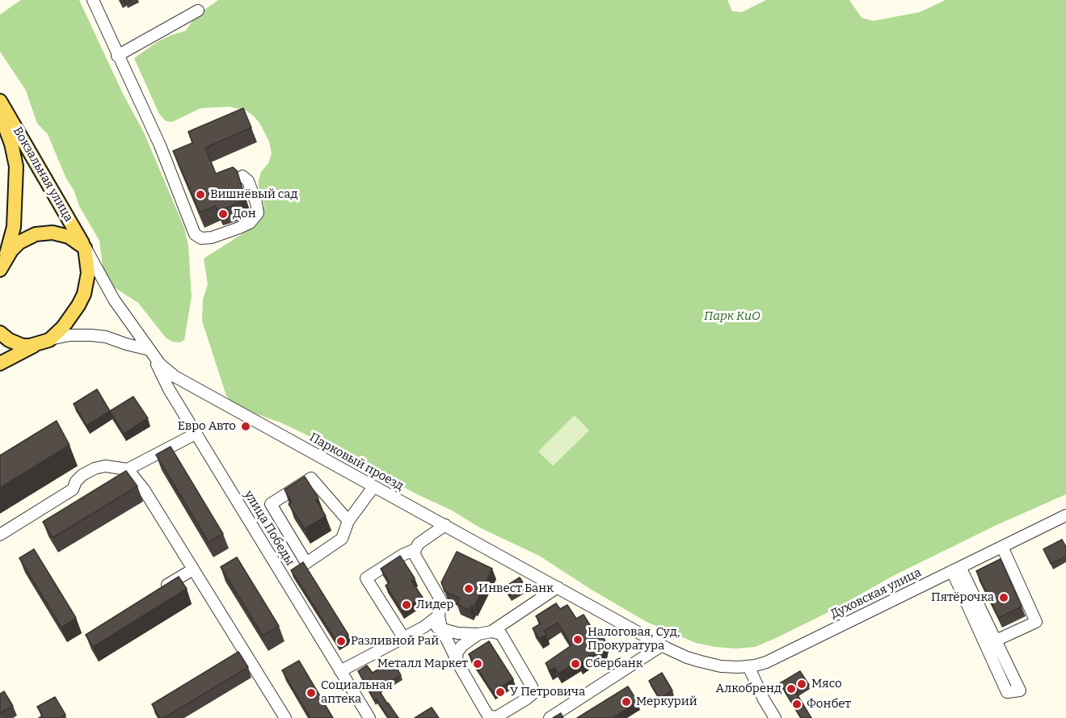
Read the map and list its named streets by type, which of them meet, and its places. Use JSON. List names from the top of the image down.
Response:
{
  "streets": {
    "main road": ["Вокзальная улица"],
    "street": ["Парковый проезд", "улица Победы", "Духовская улица"]
  },
  "crossings": [
    ["Вокзальная улица", "Парковый проезд"],
    ["Парковый проезд", "улица Победы"],
    ["Парковый проезд", "Духовская улица"]
  ],
  "parks": ["Парк КиО"],
  "places": [
    "Вишнёвый сад",
    "Дон",
    "Евро Авто",
    "Инвест Банк",
    "Пятёрочка",
    "Лидер",
    "Налоговая, Суд, Прокуратура",
    "Разливной Рай",
    "Металл Маркет",
    "Сбербанк",
    "Мясо",
    "Алкобренд",
    "У Петровича",
    "Социальная аптека",
    "Меркурий",
    "Фонбет"
  ]
}
